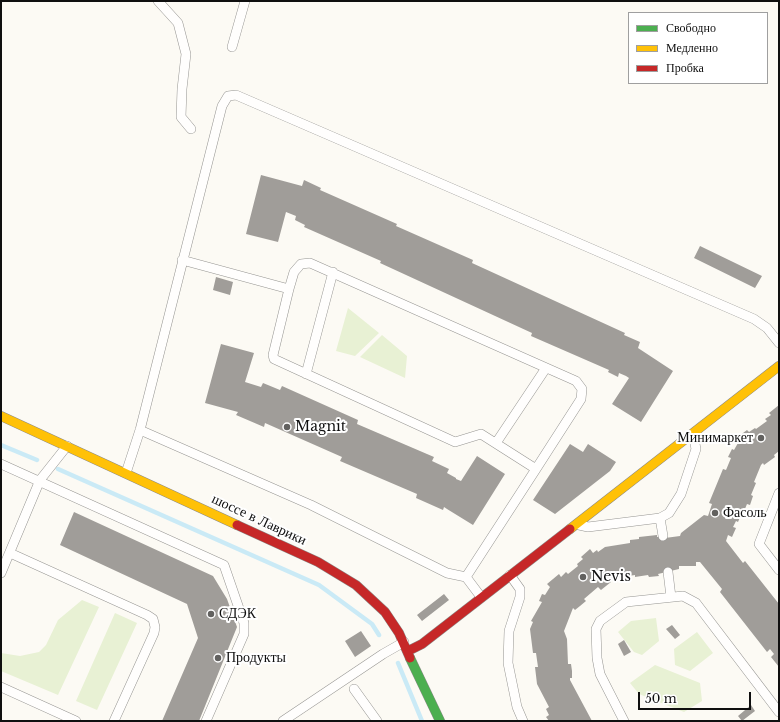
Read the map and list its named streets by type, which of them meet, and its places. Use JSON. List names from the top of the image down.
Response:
{
  "streets": {
    "street": ["шоссе в Лаврики"]
  },
  "places": [
    "Magnit",
    "Минимаркет",
    "Фасоль",
    "Nevis",
    "СДЭК",
    "Продукты"
  ],
  "legend": ["Свободно", "Медленно", "Пробка"],
  "scale_bar": "50 m"
}
